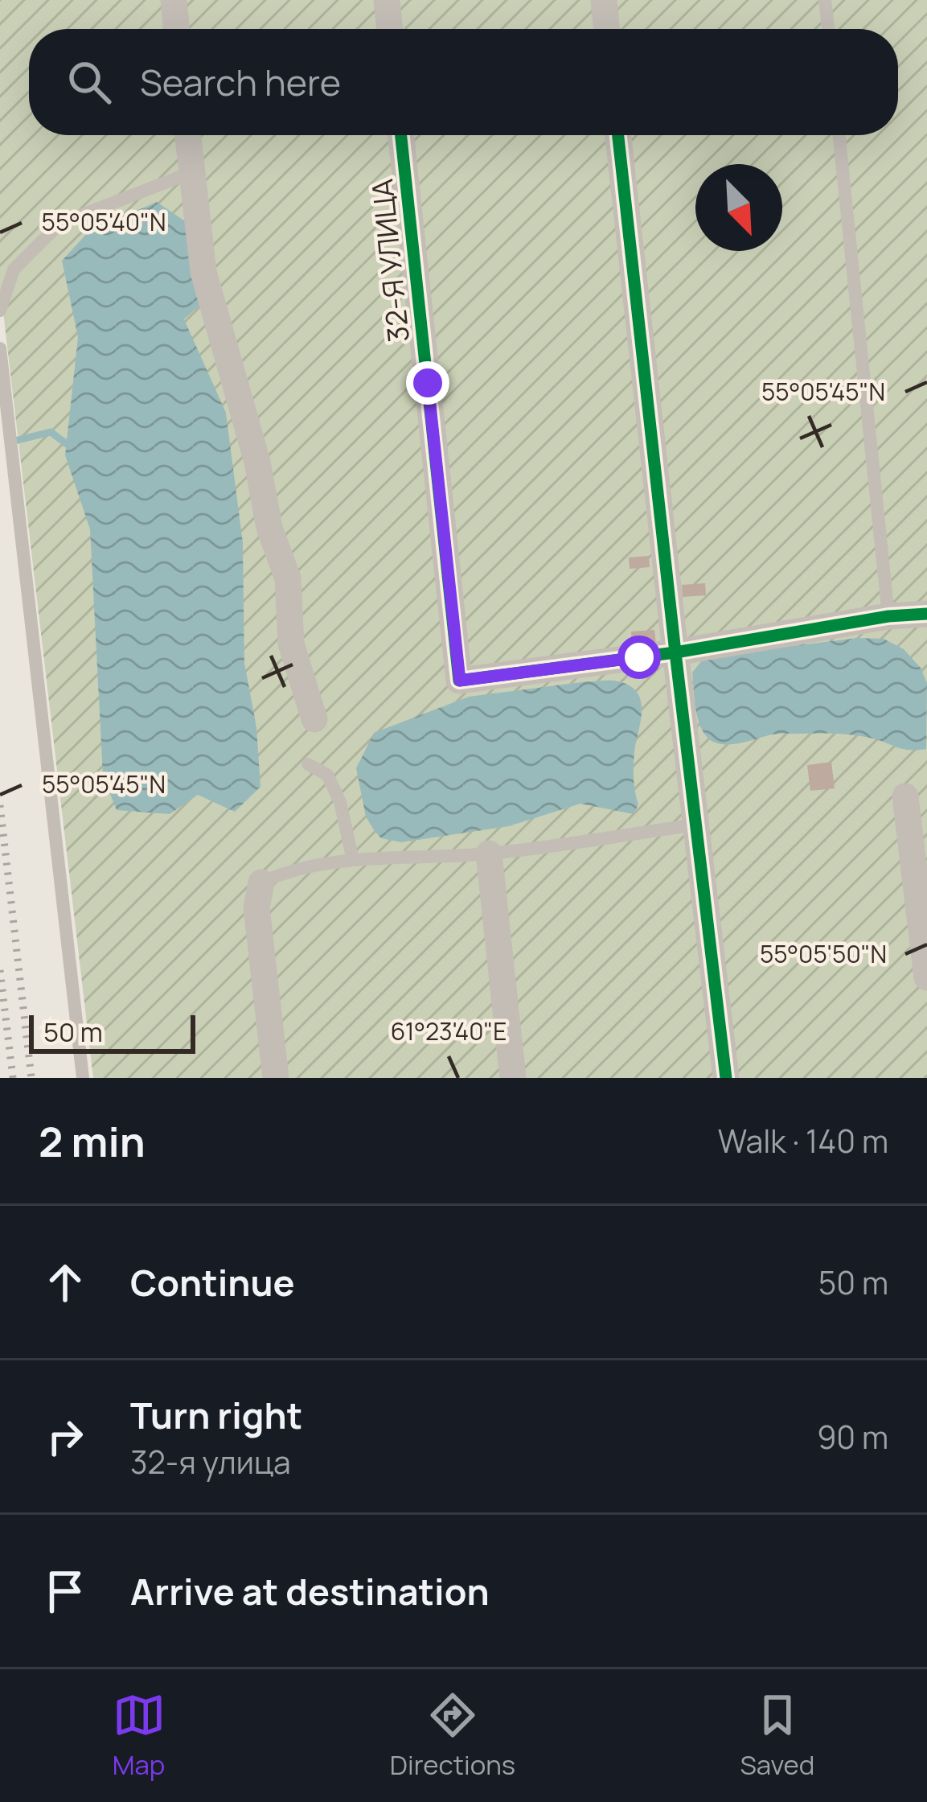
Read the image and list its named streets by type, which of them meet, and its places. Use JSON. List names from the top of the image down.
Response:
{
  "streets": {
    "street": ["32-Я УЛИЦА"]
  },
  "scale_bar": "50 m",
  "north": "bottom right",
  "page": {
    "search": "Search here",
    "scale": "50 m",
    "heading": ["2 min", "Walk · 140 m"],
    "list": [
      ["Continue", "50 m"],
      ["Turn right", "32-я улица", "90 m"],
      "Arrive at destination"
    ],
    "nav": ["Map", "Directions", "Saved"]
  },
  "coordinates": [
    "55°05'40\"N",
    "55°05'45\"N",
    "55°05'50\"N",
    "61°23'40\"E"
  ]
}
